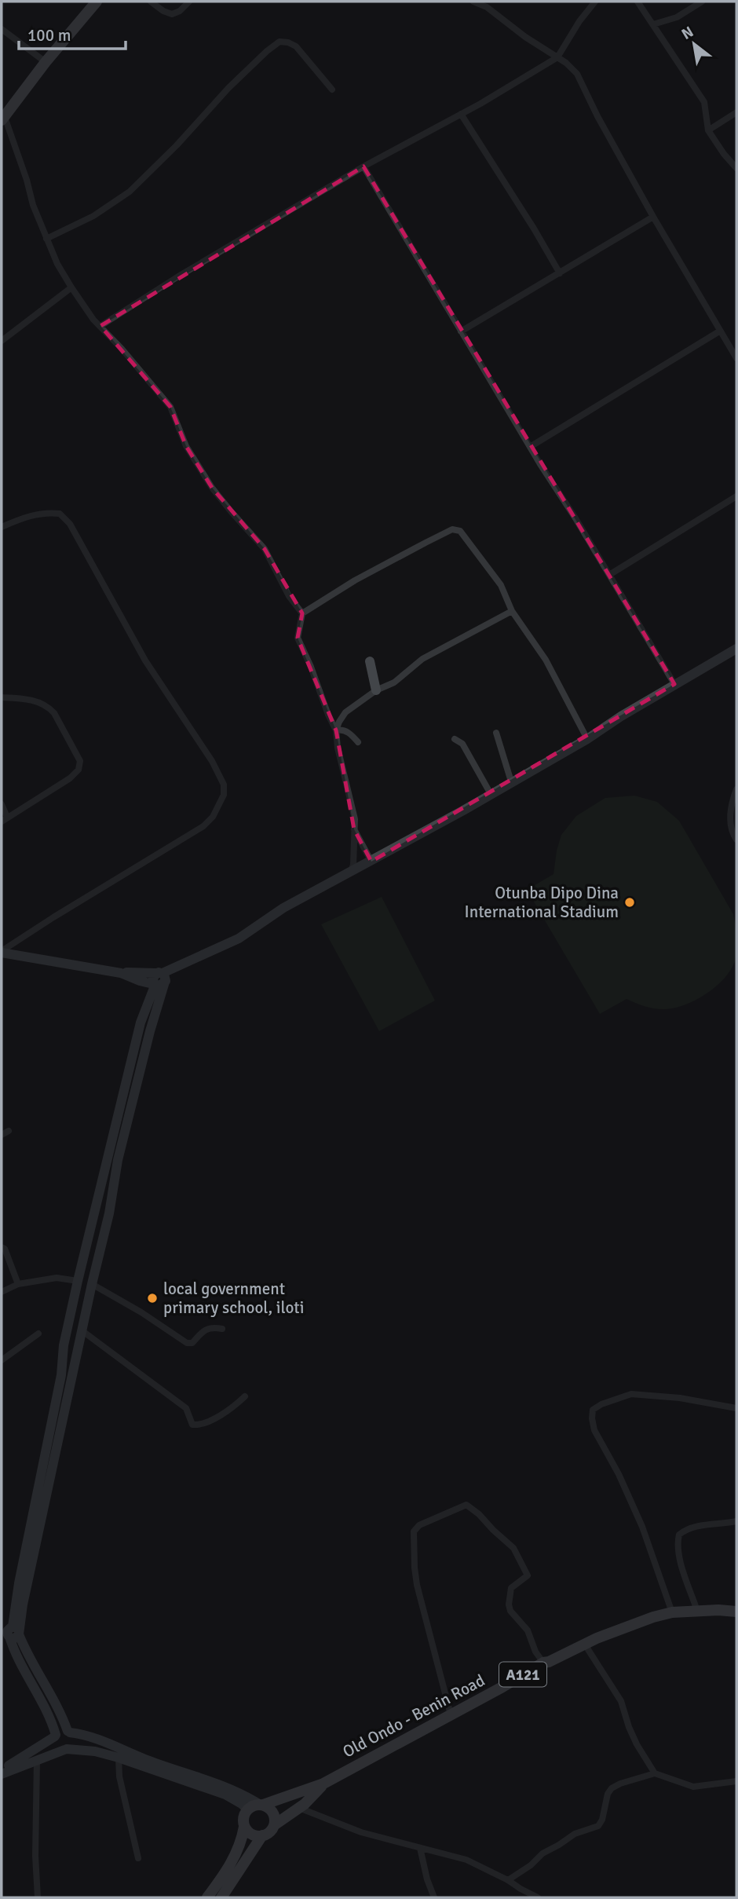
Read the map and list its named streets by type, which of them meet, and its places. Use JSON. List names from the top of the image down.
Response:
{
  "streets": {
    "main road": ["A121", "Old Ondo - Benin Road"]
  },
  "places": ["Otunba Dipo Dina International Stadium", "local government primary school, iloti"],
  "scale_bar": "100 m",
  "north": "top left"
}
